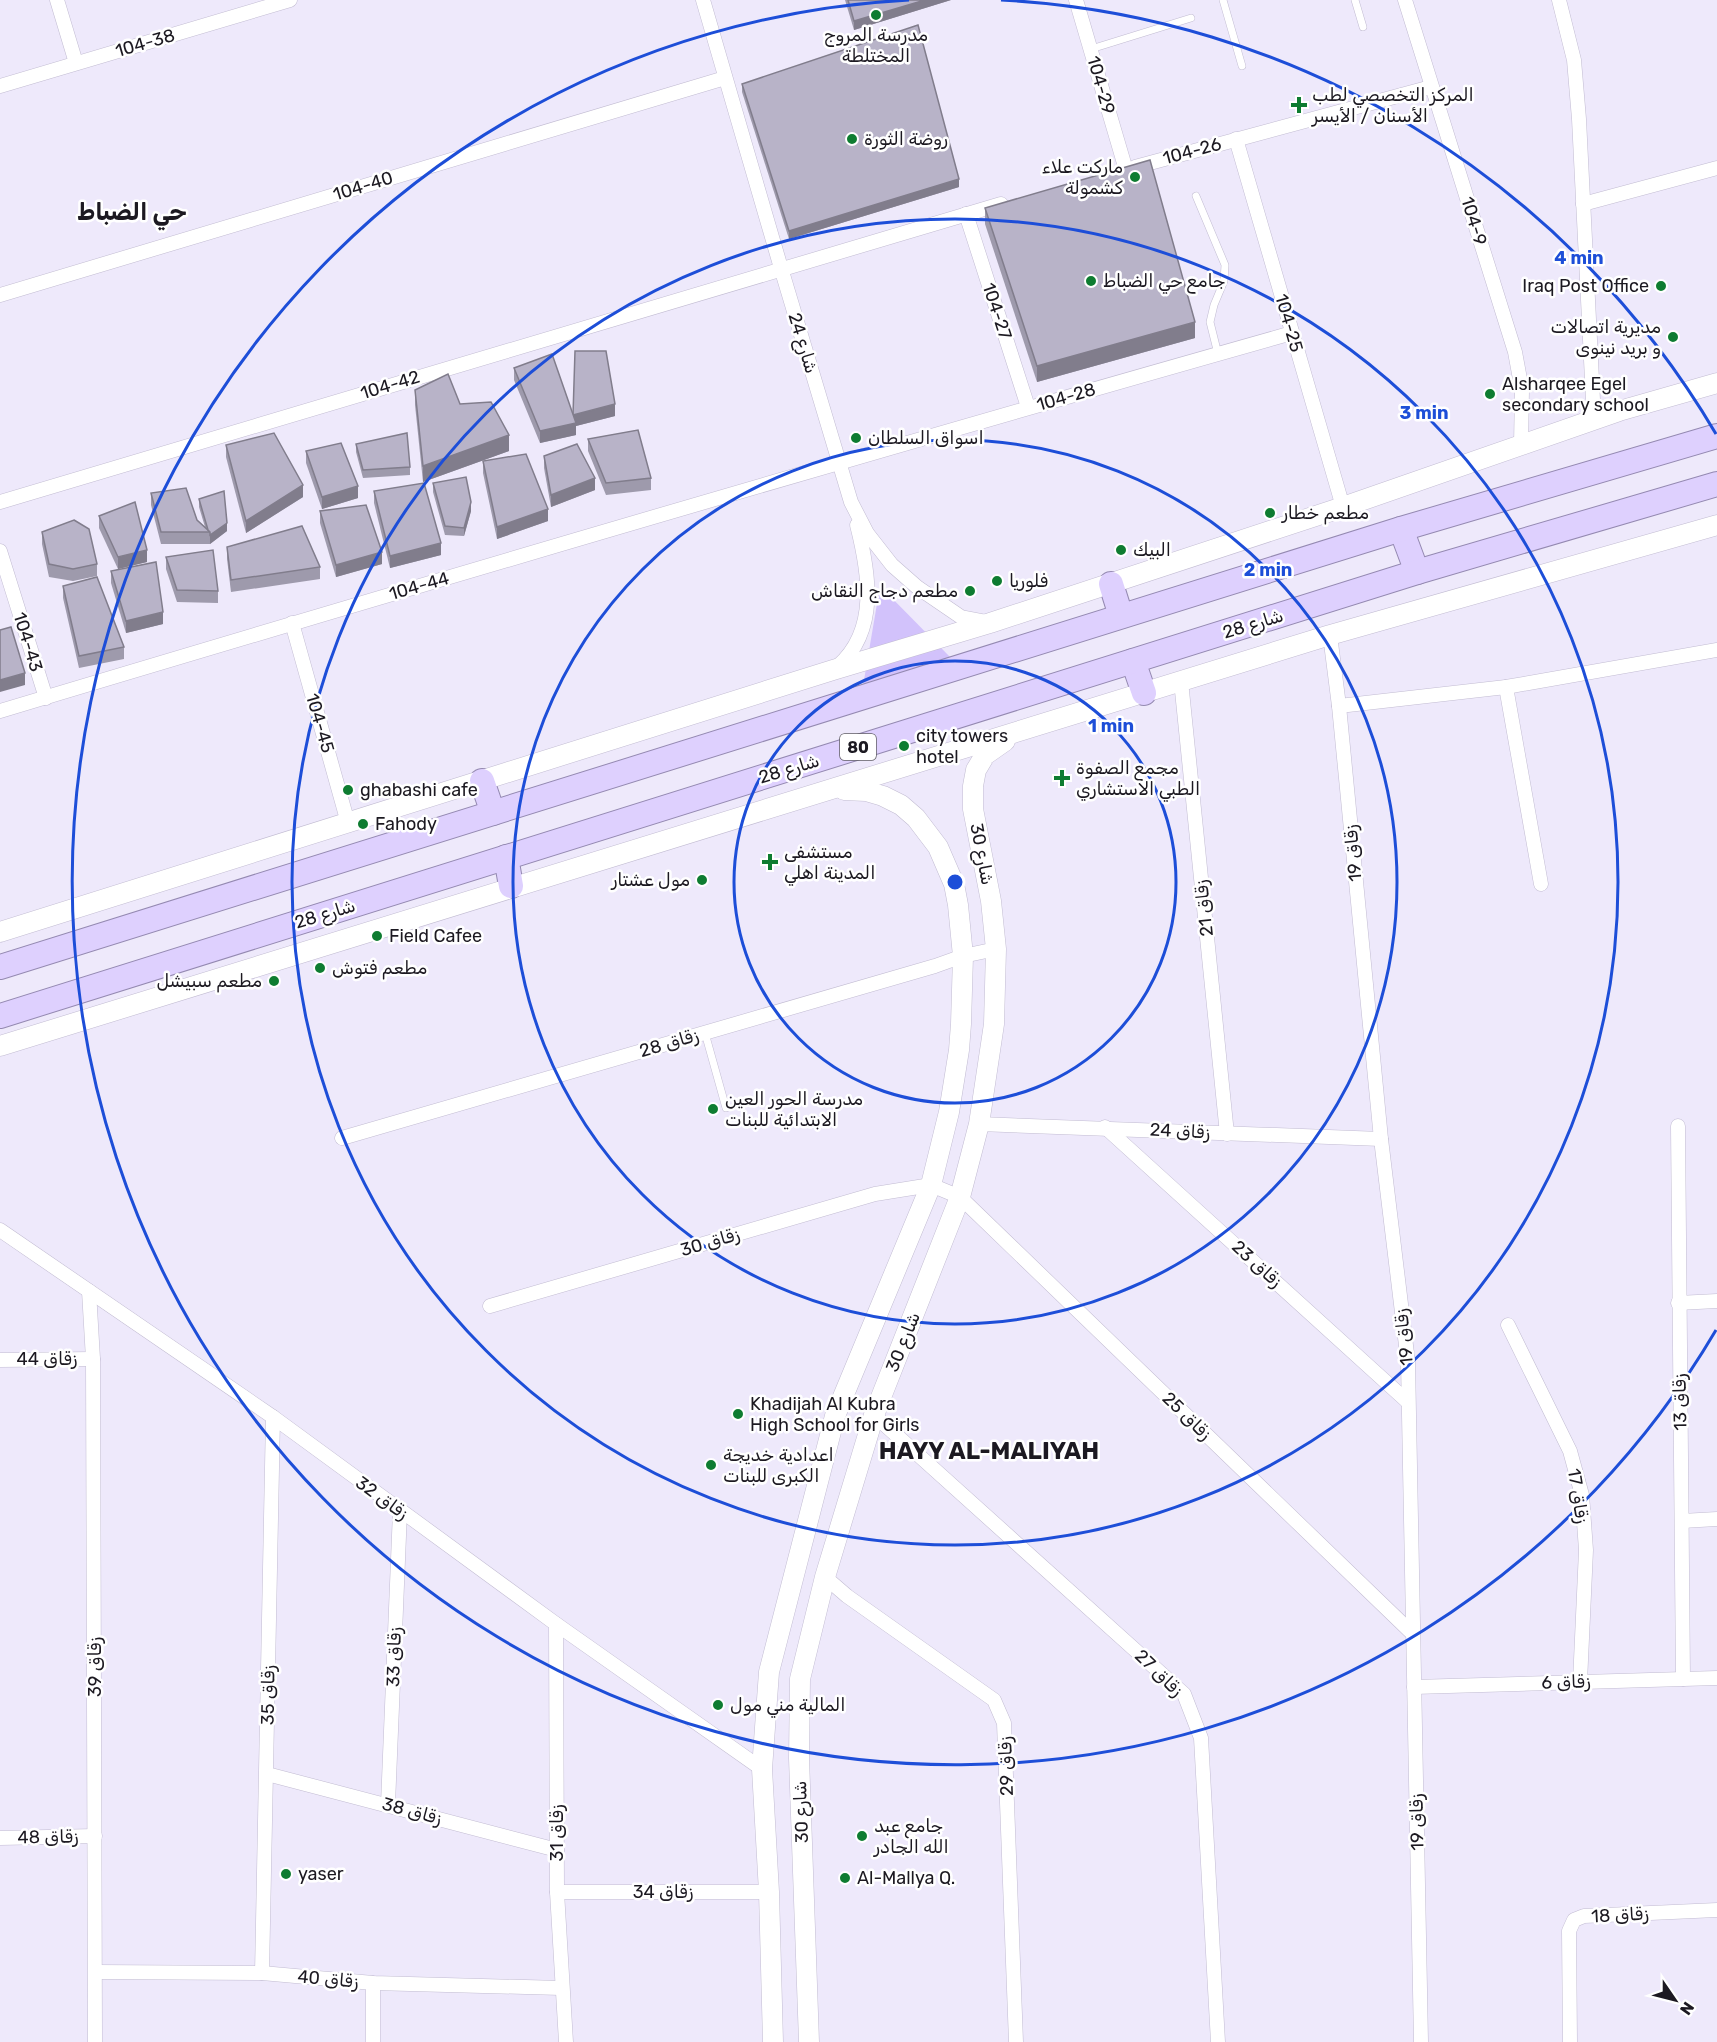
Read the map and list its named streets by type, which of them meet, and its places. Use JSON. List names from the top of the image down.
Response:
{
  "streets": {
    "highway": ["شارع 28", "80"],
    "main road": ["شارع 30"],
    "street": [
      "104-38",
      "104-29",
      "104-26",
      "104-40",
      "104-9",
      "104-27",
      "104-25",
      "شارع 24",
      "104-42",
      "104-28",
      "104-44",
      "104-43",
      "104-45",
      "زقاق 19",
      "زقاق 21",
      "زقاق 28",
      "زقاق 24",
      "زقاق 30",
      "زقاق 23",
      "زقاق 44",
      "زقاق 13",
      "زقاق 25",
      "زقاق 17",
      "زقاق 32",
      "زقاق 33",
      "زقاق 39",
      "زقاق 27",
      "زقاق 6",
      "زقاق 35",
      "زقاق 29",
      "زقاق 38",
      "زقاق 31",
      "زقاق 48",
      "زقاق 34",
      "زقاق 18",
      "زقاق 40"
    ]
  },
  "crossings": [
    ["104-29", "104-26"],
    ["104-26", "104-9"],
    ["104-26", "104-25"],
    ["104-40", "شارع 24"],
    ["104-27", "104-28"],
    ["104-25", "104-28"],
    ["شارع 24", "104-42"],
    ["شارع 24", "104-28"],
    ["شارع 24", "104-44"],
    ["104-28", "104-44"],
    ["104-44", "104-43"],
    ["104-44", "104-45"],
    ["زقاق 19", "زقاق 24"],
    ["زقاق 19", "زقاق 23"],
    ["زقاق 19", "زقاق 25"],
    ["زقاق 19", "زقاق 6"],
    ["شارع 30", "زقاق 28"],
    ["شارع 30", "زقاق 24"],
    ["شارع 30", "زقاق 30"],
    ["شارع 30", "زقاق 25"],
    ["شارع 30", "زقاق 32"],
    ["شارع 30", "زقاق 27"],
    ["شارع 30", "زقاق 29"],
    ["شارع 30", "زقاق 34"],
    ["زقاق 21", "زقاق 24"],
    ["زقاق 24", "زقاق 23"],
    ["زقاق 44", "زقاق 39"],
    ["زقاق 13", "زقاق 6"],
    ["زقاق 17", "زقاق 6"],
    ["زقاق 32", "زقاق 33"],
    ["زقاق 32", "زقاق 39"],
    ["زقاق 32", "زقاق 35"],
    ["زقاق 32", "زقاق 31"],
    ["زقاق 33", "زقاق 38"],
    ["زقاق 39", "زقاق 48"],
    ["زقاق 39", "زقاق 40"],
    ["زقاق 35", "زقاق 38"],
    ["زقاق 35", "زقاق 40"],
    ["زقاق 38", "زقاق 31"],
    ["زقاق 31", "زقاق 34"],
    ["زقاق 31", "زقاق 40"]
  ],
  "districts": ["حي الضباط", "HAYY AL-MALIYAH"],
  "places": {
    "other": [
      "مدرسة المروج المختلطة",
      "روضة الثورة",
      "ماركت علاء كشمولة",
      "جامع حي الضباط",
      "Iraq Post Office",
      "مديرية اتصالات و بريد نينوى",
      "Alsharqee Egel secondary school",
      "اسواق السلطان",
      "مطعم خطار",
      "البيك",
      "فلوريا",
      "مطعم دجاج النقاش",
      "city towers hotel",
      "ghabashi cafe",
      "Fahody",
      "مول عشتار",
      "Field Cafee",
      "مطعم فتوش",
      "مطعم سبيشل",
      "مدرسة الحور العين الابتدائية للبنات",
      "Khadijah Al Kubra High School for Girls",
      "اعدادية خديجة الكبرى للبنات",
      "المالية مني مول",
      "جامع عبد الله الجادر",
      "yaser",
      "Al-Mallya Q."
    ],
    "health": ["المركز التخصصي لطب الأسنان / الأيسر", "مجمع الصفوة الطبي الاستشاري", "مستشفى المدينة اهلي"]
  },
  "north": "bottom right",
  "rings": [
    "4 min",
    "3 min",
    "2 min",
    "1 min"
  ]
}
